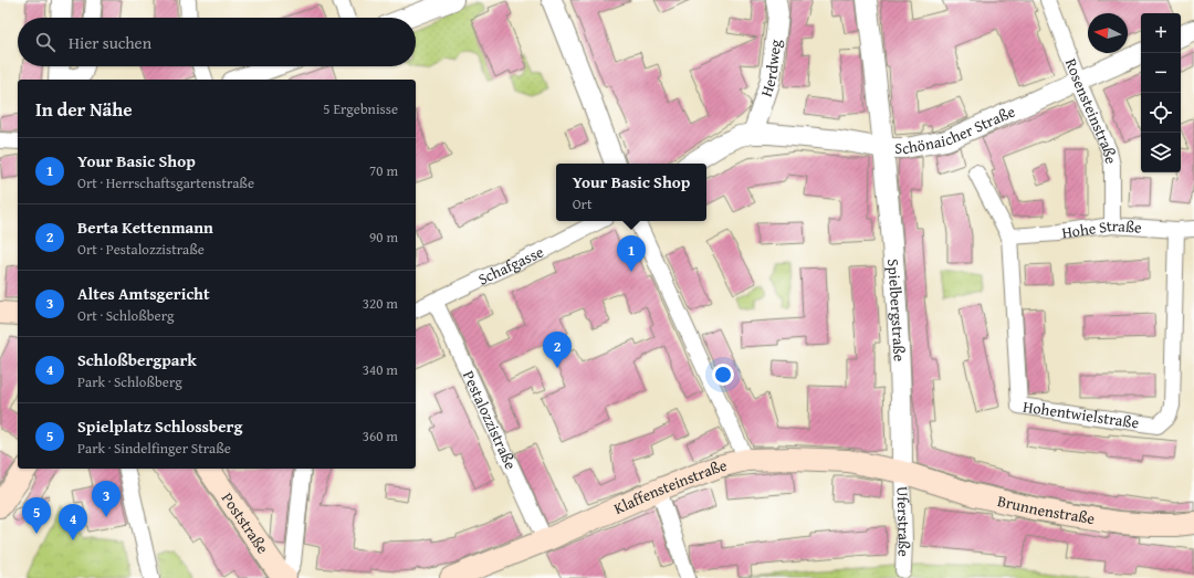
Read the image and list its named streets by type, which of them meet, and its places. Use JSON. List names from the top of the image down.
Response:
{
  "streets": {
    "main road": ["Klaffensteinstraße", "Brunnenstraße", "Poststraße"],
    "street": [
      "Herdweg",
      "Rosensteinstraße",
      "Schönaicher Straße",
      "Hohe Straße",
      "Schafgasse",
      "Spielbergstraße",
      "Hohentwielstraße",
      "Pestalozzistraße",
      "Uferstraße"
    ]
  },
  "crossings": [
    ["Herdweg", "Schönaicher Straße"],
    ["Rosensteinstraße", "Schönaicher Straße"],
    ["Rosensteinstraße", "Hohe Straße"],
    ["Schönaicher Straße", "Spielbergstraße"],
    ["Hohe Straße", "Hohentwielstraße"],
    ["Schafgasse", "Pestalozzistraße"],
    ["Spielbergstraße", "Klaffensteinstraße"],
    ["Spielbergstraße", "Brunnenstraße"],
    ["Spielbergstraße", "Uferstraße"],
    ["Pestalozzistraße", "Klaffensteinstraße"],
    ["Klaffensteinstraße", "Brunnenstraße"],
    ["Klaffensteinstraße", "Uferstraße"],
    ["Brunnenstraße", "Uferstraße"]
  ],
  "north": "left",
  "page": {
    "map_buttons": ["+", "−"],
    "search": "Hier suchen",
    "heading": ["In der Nähe", "5 Ergebnisse"],
    "list": [
      {
        "mark": "1",
        "name": "Your Basic Shop",
        "note": "Ort · Herrschaftsgartenstraße",
        "value": "70 m"
      },
      {
        "mark": "2",
        "name": "Berta Kettenmann",
        "note": "Ort · Pestalozzistraße",
        "value": "90 m"
      },
      {
        "mark": "3",
        "name": "Altes Amtsgericht",
        "note": "Ort · Schloßberg",
        "value": "320 m"
      },
      {
        "mark": "4",
        "name": "Schloßbergpark",
        "note": "Park · Schloßberg",
        "value": "340 m"
      },
      {
        "mark": "5",
        "name": "Spielplatz Schlossberg",
        "note": "Park · Sindelfinger Straße",
        "value": "360 m"
      }
    ],
    "popup": ["Your Basic Shop", "Ort"],
    "pins": [
      "1",
      "2",
      "3",
      "5",
      "4"
    ]
  }
}
